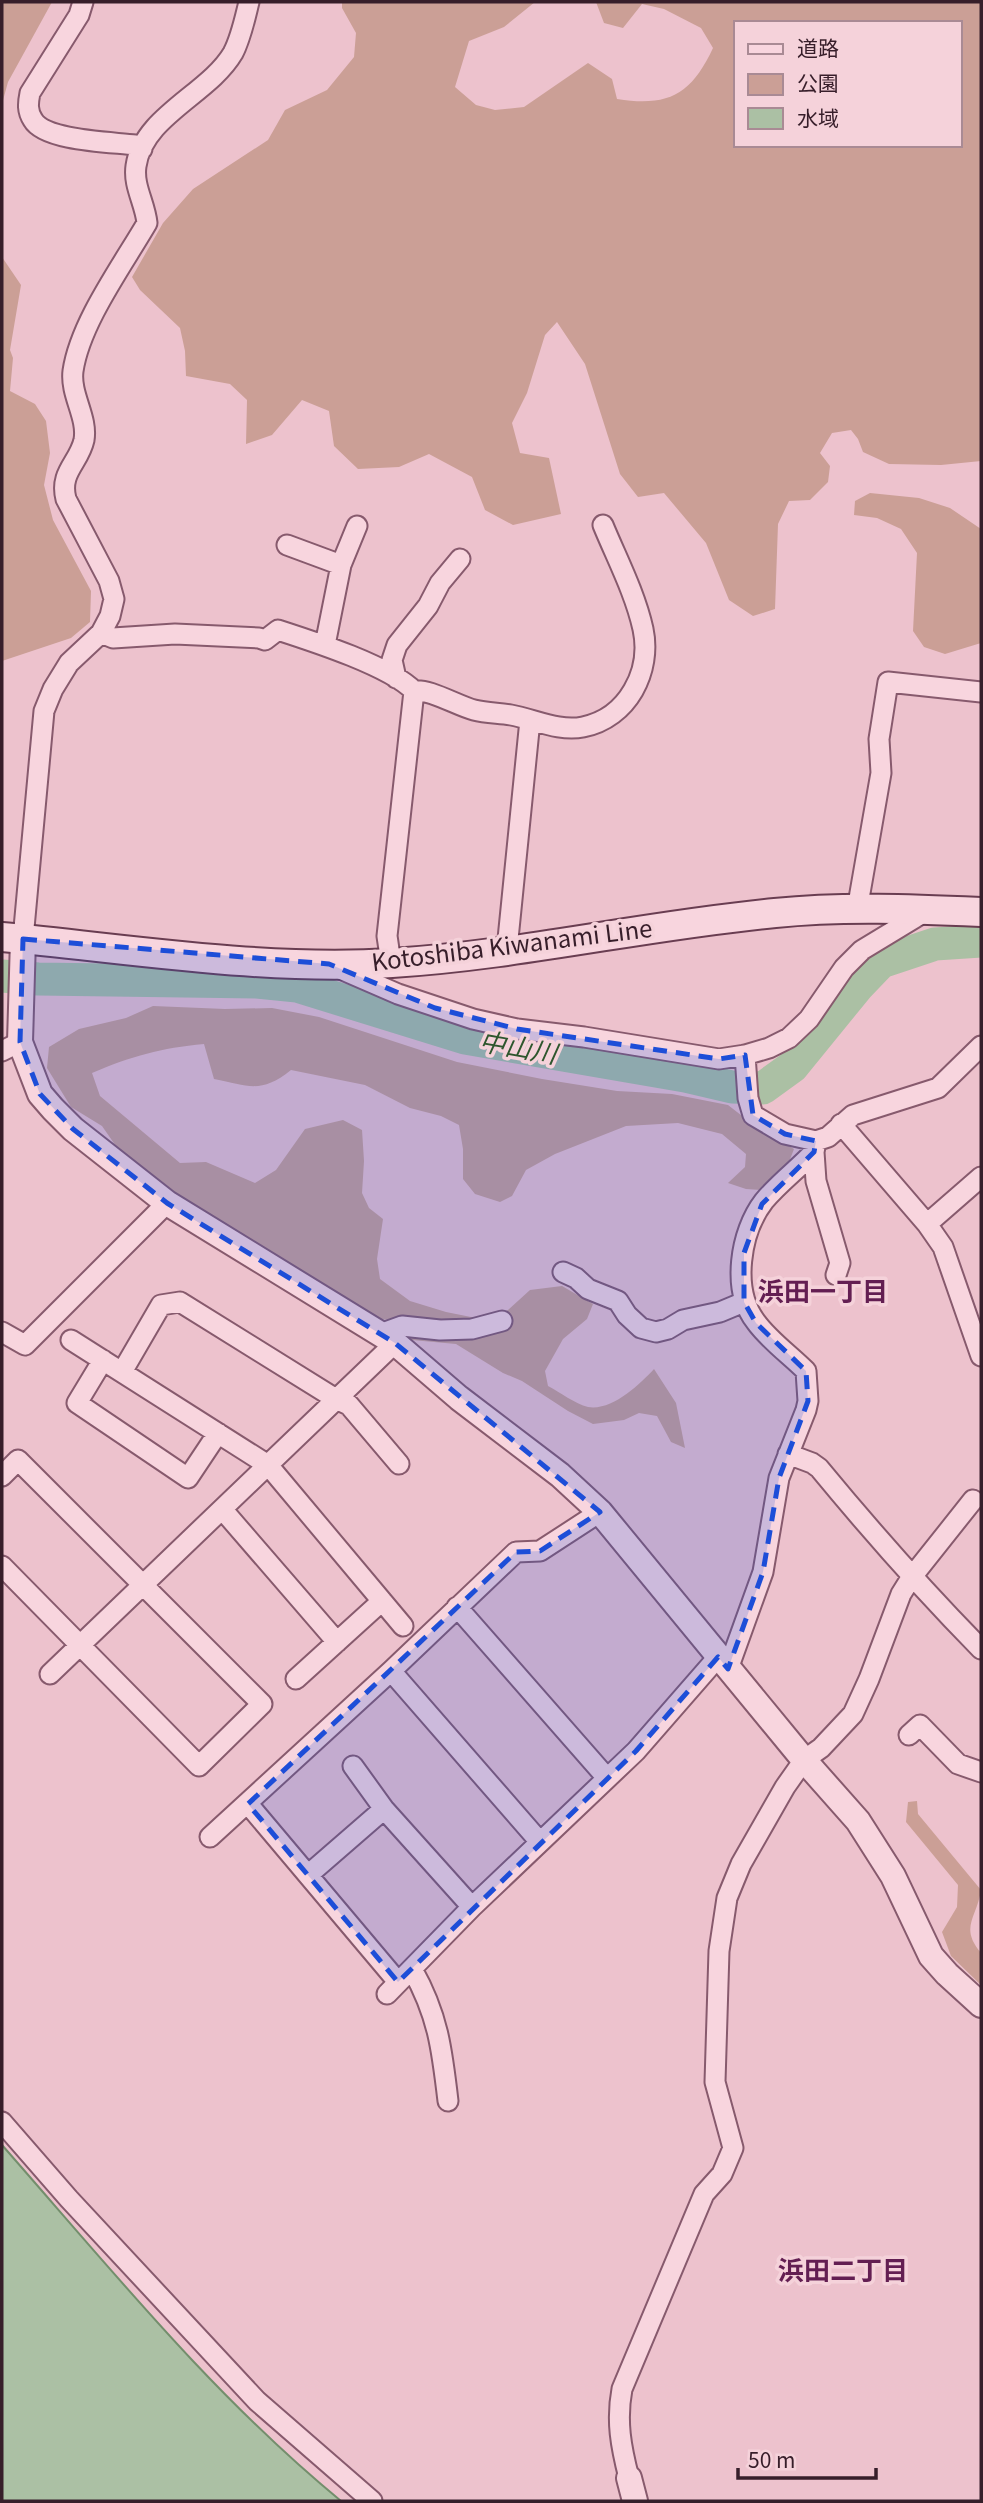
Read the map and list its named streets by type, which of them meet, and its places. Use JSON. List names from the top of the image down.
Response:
{
  "streets": {
    "main road": ["Kotoshiba Kiwanami Line"]
  },
  "districts": ["浜田一丁目", "浜田二丁目"],
  "water": ["中山川"],
  "legend": ["道路", "公園", "水域"],
  "scale_bar": "50 m"
}
